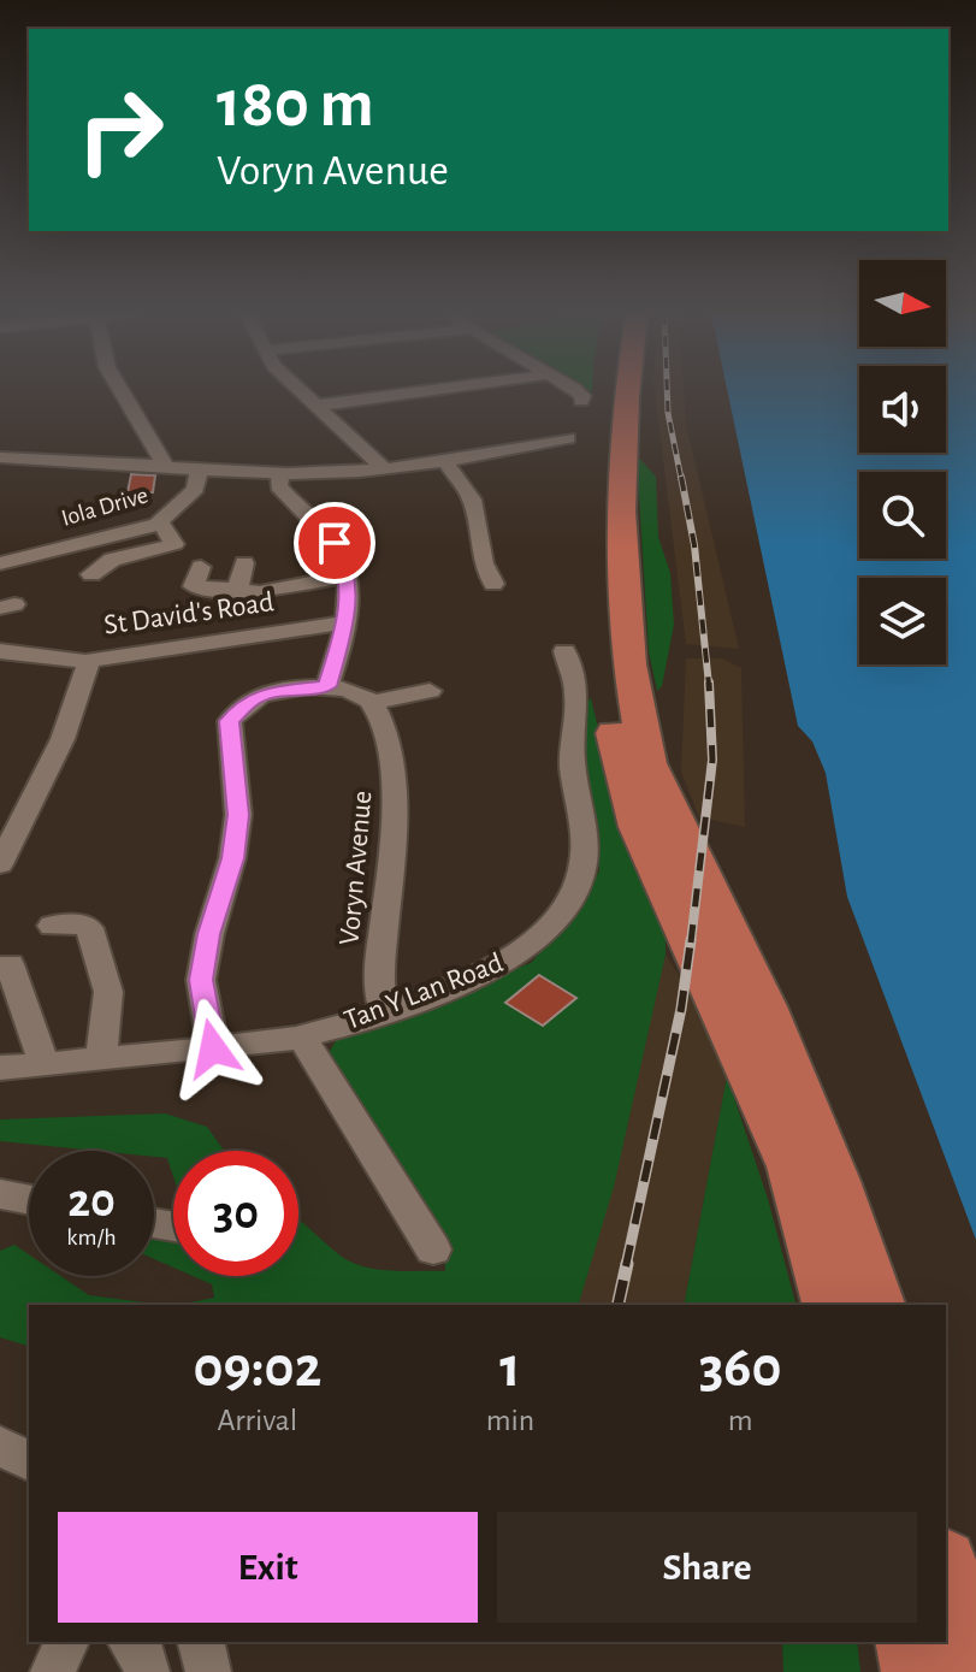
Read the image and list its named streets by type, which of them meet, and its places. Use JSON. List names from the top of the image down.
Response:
{
  "streets": {
    "street": [
      "Iola Drive",
      "St David's Road",
      "Voryn Avenue",
      "Tan Y Lan Road"
    ]
  },
  "crossings": [
    ["Voryn Avenue", "Tan Y Lan Road"]
  ],
  "north": "right",
  "page": {
    "turn": ["180 m", "Voryn Avenue"],
    "speed": "20 km/h",
    "limit": "30",
    "eta": [
      "09:02",
      "Arrival",
      "1",
      "min",
      "360",
      "m"
    ],
    "buttons": ["Exit", "Share"]
  }
}
